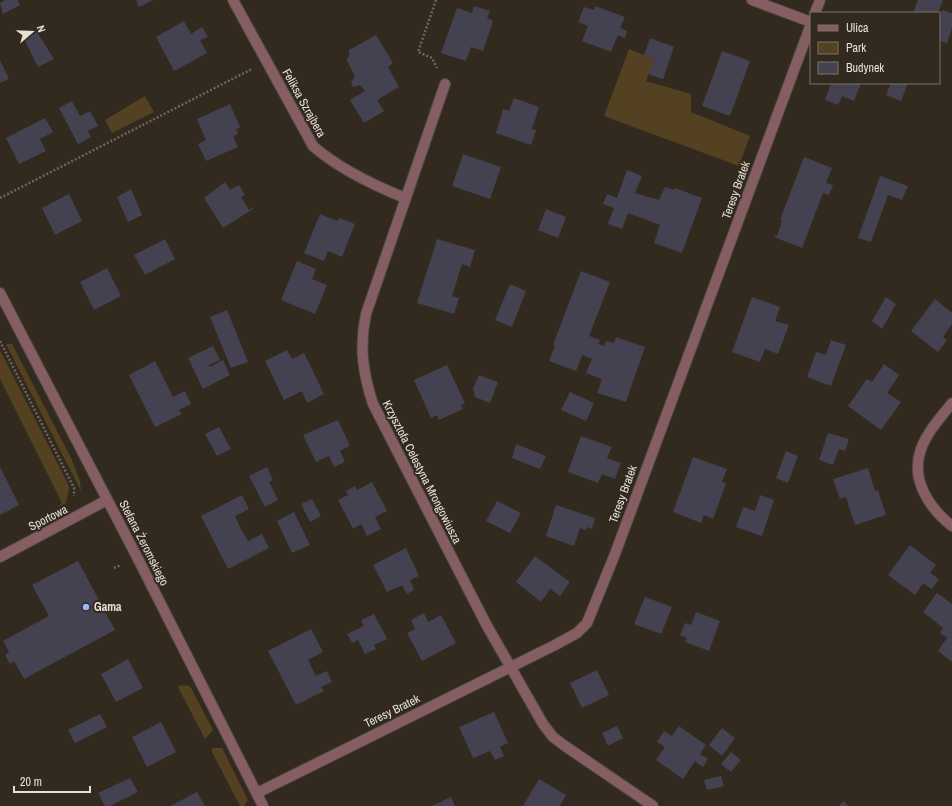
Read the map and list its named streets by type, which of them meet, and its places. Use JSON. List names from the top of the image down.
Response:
{
  "streets": {
    "street": [
      "Feliksa Szrajbera",
      "Teresy Bratek",
      "Krzysztofa Celestyna Mrongowiusza",
      "Sportowa",
      "Stefana Żeromskiego"
    ]
  },
  "crossings": [
    ["Feliksa Szrajbera", "Krzysztofa Celestyna Mrongowiusza"],
    ["Teresy Bratek", "Krzysztofa Celestyna Mrongowiusza"],
    ["Teresy Bratek", "Stefana Żeromskiego"],
    ["Sportowa", "Stefana Żeromskiego"]
  ],
  "places": ["Gama"],
  "legend": ["Ulica", "Park", "Budynek"],
  "scale_bar": "20 m",
  "north": "right"
}
